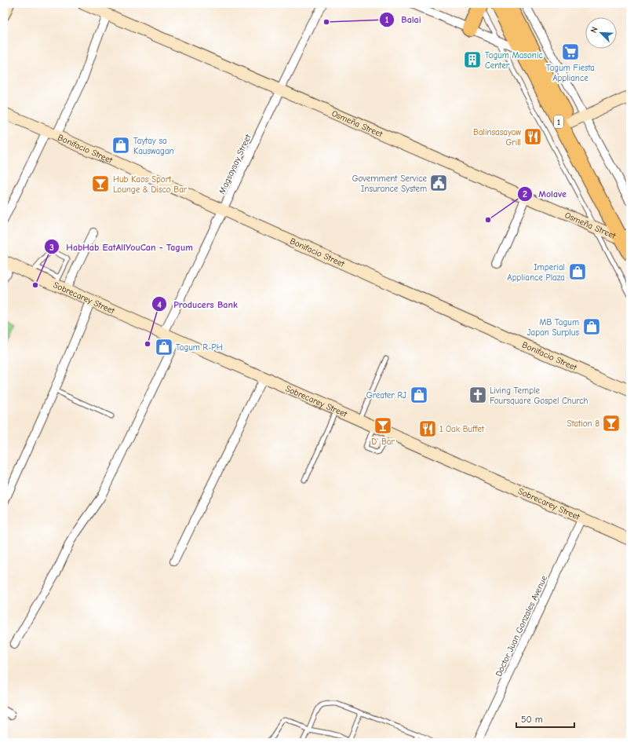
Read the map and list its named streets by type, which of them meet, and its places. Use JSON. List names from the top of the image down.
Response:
{
  "streets": {
    "highway": ["1"],
    "street": [
      "Osmeña Street",
      "Bonifacio Street",
      "Magsaysay Street",
      "Sobrecarey Street",
      "Doctor Juan Gonzales Avenue"
    ]
  },
  "crossings": [
    ["1", "Osmeña Street"],
    ["Osmeña Street", "Magsaysay Street"],
    ["Bonifacio Street", "Magsaysay Street"],
    ["Magsaysay Street", "Sobrecarey Street"],
    ["Sobrecarey Street", "Doctor Juan Gonzales Avenue"]
  ],
  "places": {
    "other": [
      "Balai",
      "Molave",
      "HabHab EatAllYouCan - Tagum",
      "Producers Bank"
    ],
    "supermarket": ["Tagum Fiesta Appliance"],
    "building": ["Tagum Masonic Center"],
    "restaurant": ["Balinsasayaw Grill", "1 Oak Buffet"],
    "shop": [
      "Taytay sa Kauswagan",
      "Imperial Appliance Plaza",
      "MB Tagum Japan Surplus",
      "Tagum R-PH",
      "Greater RJ"
    ],
    "public building": ["Government Service Insurance System"],
    "bar": ["Hub Kaos Sport Lounge & Disco Bar", "Station 8", "D' Bar"],
    "church": ["Living Temple Foursquare Gospel Church"]
  },
  "scale_bar": "50 m",
  "north": "top left"
}
